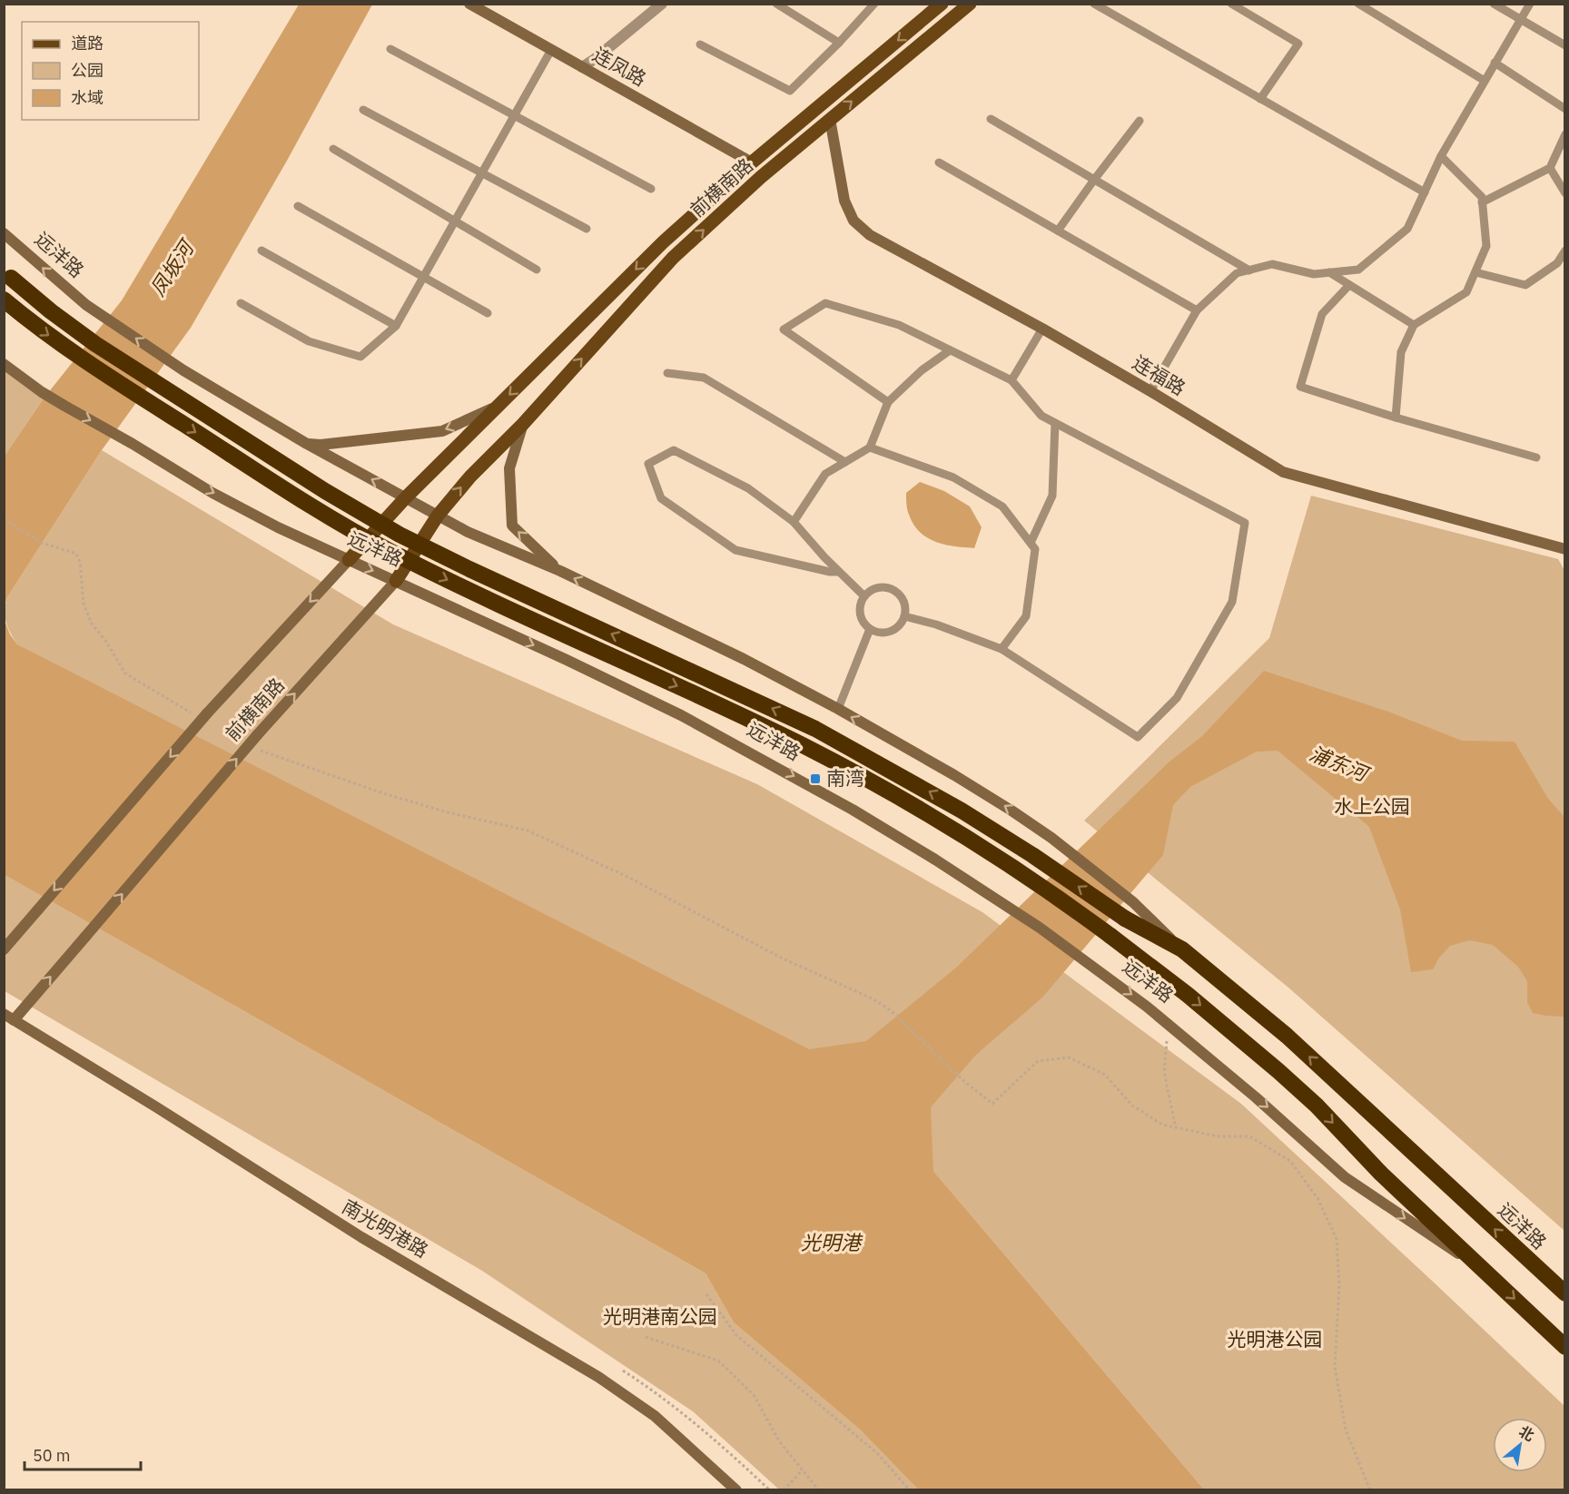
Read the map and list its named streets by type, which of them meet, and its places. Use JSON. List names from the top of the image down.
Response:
{
  "streets": {
    "highway": ["远洋路"],
    "main road": [
      "连凤路",
      "前横南路",
      "连福路",
      "南光明港路"
    ]
  },
  "crossings": [
    ["连凤路", "前横南路"],
    ["前横南路", "远洋路"],
    ["前横南路", "连福路"],
    ["前横南路", "南光明港路"]
  ],
  "water": ["凤坂河", "浦东河", "光明港"],
  "parks": ["水上公园", "光明港南公园", "光明港公园"],
  "places": {
    "transit": ["南湾"]
  },
  "legend": ["道路", "公园", "水域"],
  "scale_bar": "50 m",
  "north": "top right"
}
